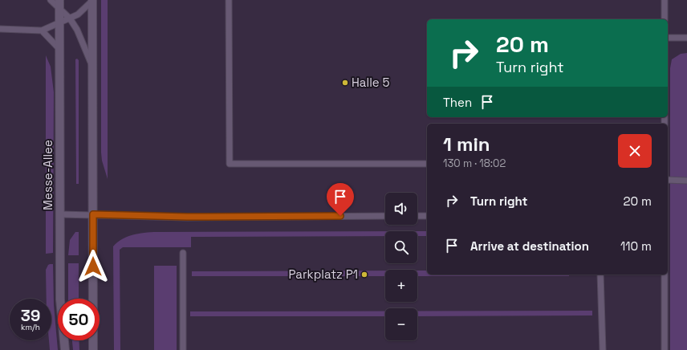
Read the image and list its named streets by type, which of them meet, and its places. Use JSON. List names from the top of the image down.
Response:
{
  "streets": {
    "main road": ["Messe-Allee"]
  },
  "places": ["Halle 5", "Parkplatz P1"],
  "page": {
    "turn": ["20 m", "Turn right"],
    "then": "Then",
    "heading": ["1 min", "130 m · 18:02"],
    "list": [
      {
        "name": "Turn right",
        "value": "20 m"
      },
      {
        "name": "Arrive at destination",
        "value": "110 m"
      }
    ],
    "map_buttons": ["+", "−"],
    "speed": "39 km/h",
    "limit": "50"
  }
}
